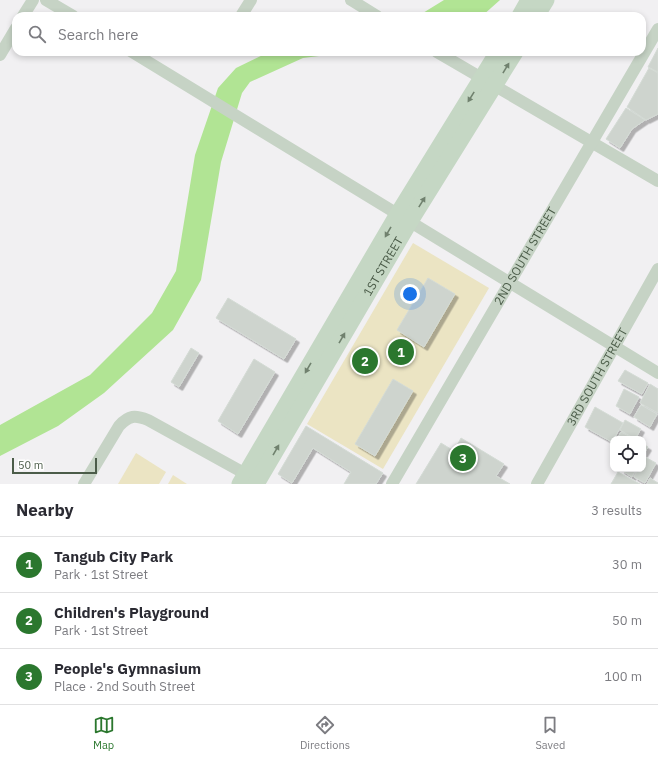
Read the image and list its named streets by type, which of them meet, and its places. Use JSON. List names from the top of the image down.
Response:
{
  "streets": {
    "main road": ["1ST STREET"],
    "street": ["2ND SOUTH STREET", "3RD SOUTH STREET"]
  },
  "scale_bar": "50 m",
  "page": {
    "search": "Search here",
    "pins": ["1", "2", "3"],
    "scale": "50 m",
    "heading": ["Nearby", "3 results"],
    "list": [
      {
        "mark": "1",
        "name": "Tangub City Park",
        "note": "Park · 1st Street",
        "value": "30 m"
      },
      {
        "mark": "2",
        "name": "Children's Playground",
        "note": "Park · 1st Street",
        "value": "50 m"
      },
      {
        "mark": "3",
        "name": "People's Gymnasium",
        "note": "Place · 2nd South Street",
        "value": "100 m"
      }
    ],
    "nav": ["Map", "Directions", "Saved"]
  }
}
